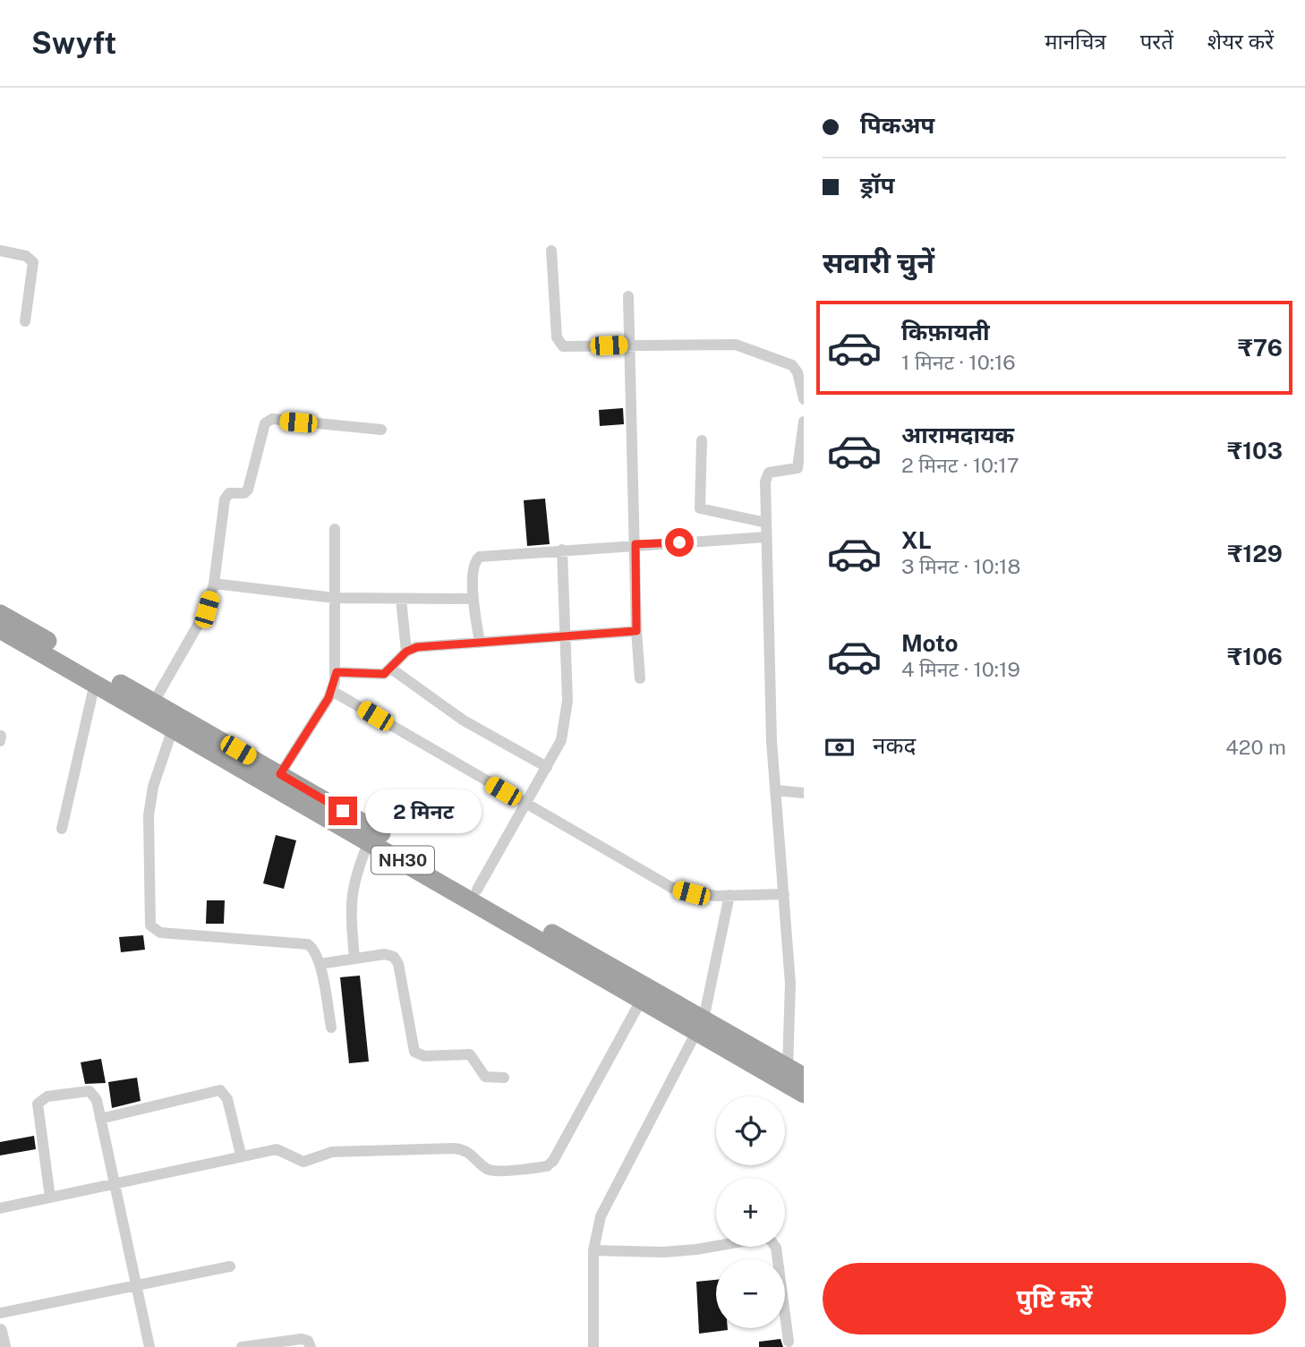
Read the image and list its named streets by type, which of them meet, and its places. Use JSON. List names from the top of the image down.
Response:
{
  "streets": {
    "highway": ["NH30"]
  },
  "page": {
    "header": "Swyft",
    "nav": ["मानचित्र", "परतें", "शेयर करें"],
    "banner": ["पिकअप", "ड्रॉप"],
    "heading": "सवारी चुनें",
    "list": [
      {
        "name": "किफ़ायती",
        "note": "1 मिनट · 10:16",
        "value": "₹76"
      },
      {
        "name": "आरामदायक",
        "note": "2 मिनट · 10:17",
        "value": "₹103"
      },
      {
        "name": "XL",
        "note": "3 मिनट · 10:18",
        "value": "₹129"
      },
      {
        "name": "Moto",
        "note": "4 मिनट · 10:19",
        "value": "₹106"
      }
    ],
    "pay": ["नकद", "420 m"],
    "bubble": "2 मिनट",
    "map_buttons": ["+", "−"],
    "buttons": "पुष्टि करें"
  }
}
